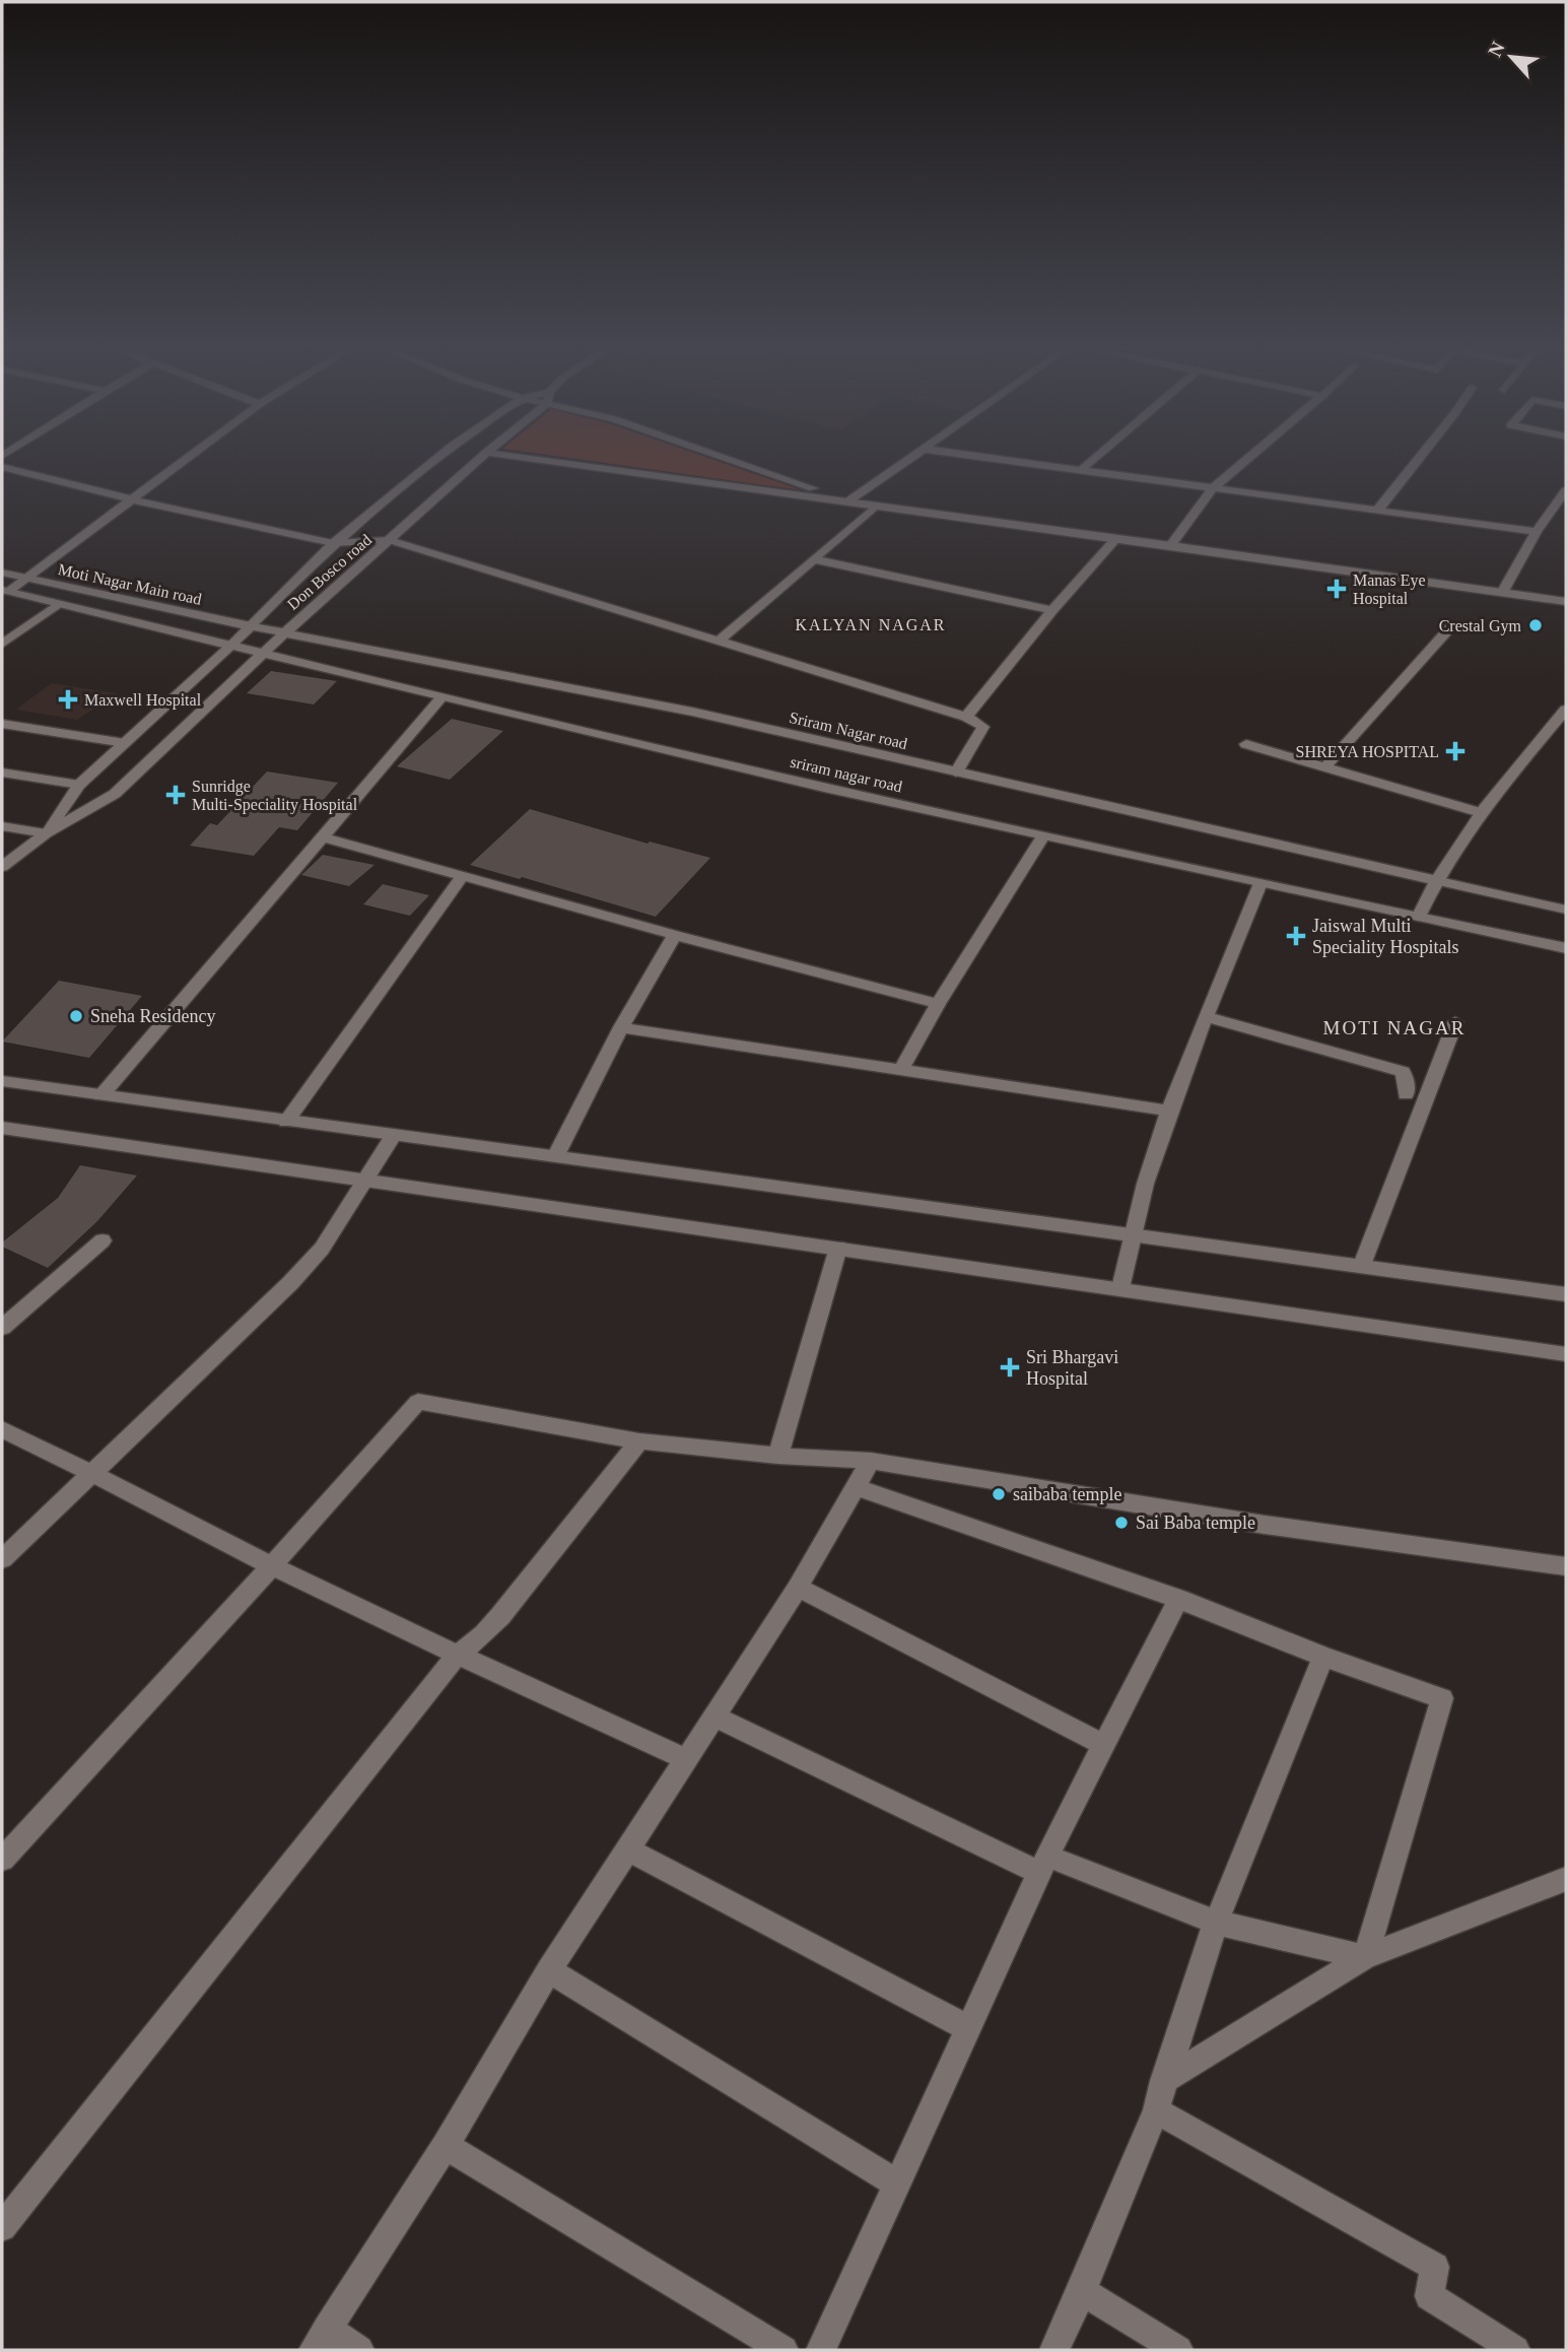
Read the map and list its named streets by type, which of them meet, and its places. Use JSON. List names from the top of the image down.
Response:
{
  "streets": {
    "street": [
      "Don Bosco road",
      "Moti Nagar Main road",
      "Sriram Nagar road",
      "sriram nagar road"
    ]
  },
  "crossings": [
    ["Don Bosco road", "Moti Nagar Main road"],
    ["Don Bosco road", "Sriram Nagar road"],
    ["Don Bosco road", "sriram nagar road"],
    ["Moti Nagar Main road", "Sriram Nagar road"],
    ["Moti Nagar Main road", "sriram nagar road"]
  ],
  "districts": ["KALYAN NAGAR", "MOTI NAGAR"],
  "places": {
    "health": [
      "Manas Eye Hospital",
      "Maxwell Hospital",
      "SHREYA HOSPITAL",
      "Sunridge Multi-Speciality Hospital",
      "Jaiswal Multi Speciality Hospitals",
      "Sri Bhargavi Hospital"
    ],
    "other": [
      "Crestal Gym",
      "Sneha Residency",
      "saibaba temple",
      "Sai Baba temple"
    ]
  },
  "north": "top left"
}
